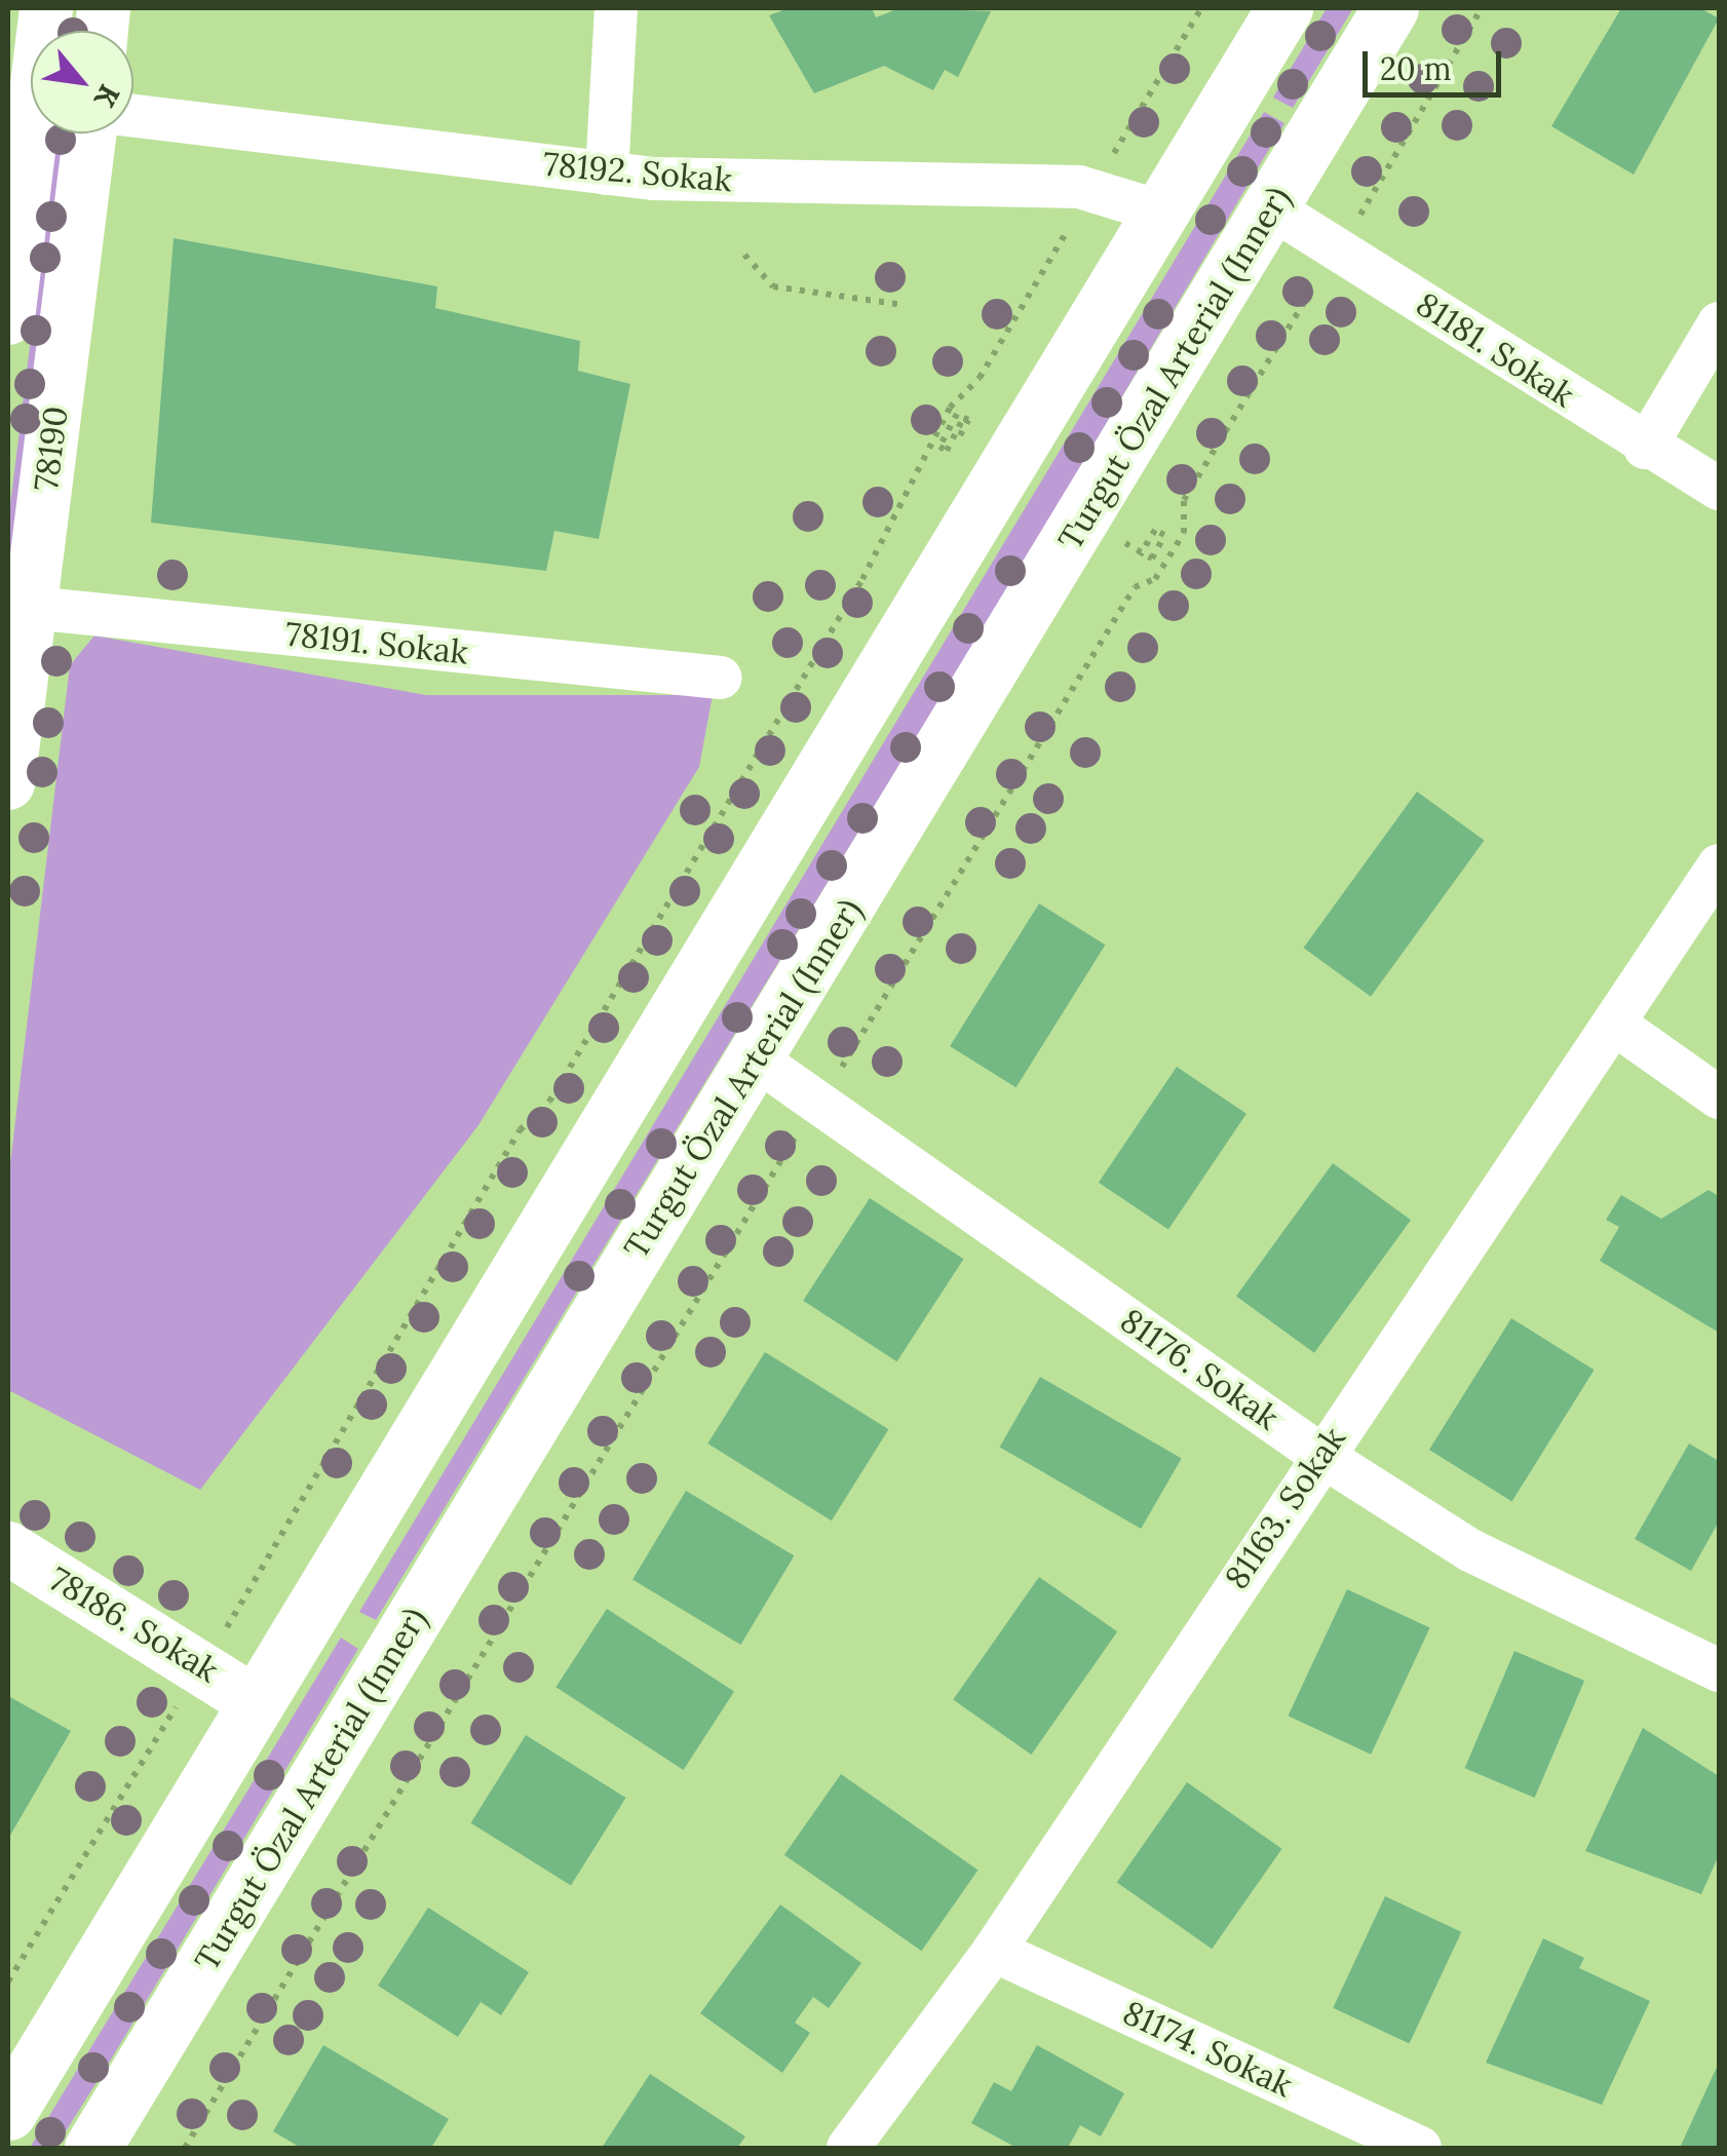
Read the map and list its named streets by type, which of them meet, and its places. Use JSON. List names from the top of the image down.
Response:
{
  "streets": {
    "main road": ["Turgut Özal Arterial (Inner)"],
    "street": [
      "78192. Sokak",
      "81181. Sokak",
      "78190",
      "78191. Sokak",
      "81176. Sokak",
      "81163. Sokak",
      "78186. Sokak",
      "81174. Sokak"
    ]
  },
  "crossings": [
    ["81181. Sokak", "Turgut Özal Arterial (Inner)"],
    ["Turgut Özal Arterial (Inner)", "81176. Sokak"],
    ["78190", "78191. Sokak"],
    ["81176. Sokak", "81163. Sokak"],
    ["81163. Sokak", "81174. Sokak"]
  ],
  "scale_bar": "20 m",
  "north": "bottom right"
}
